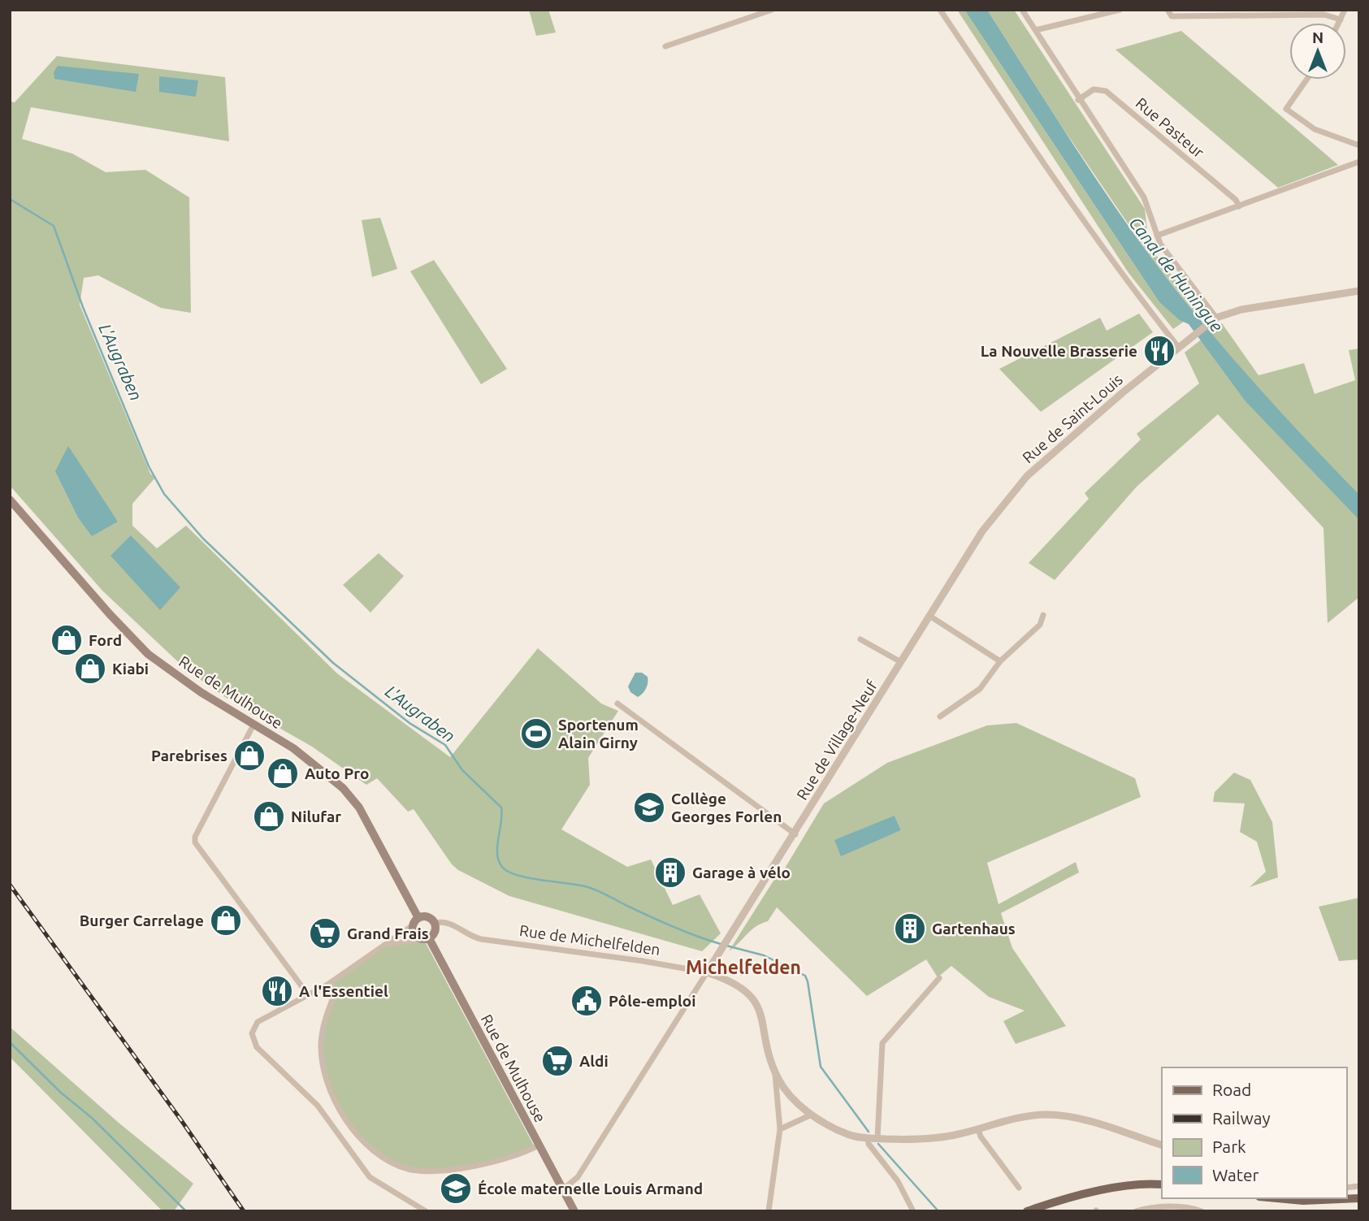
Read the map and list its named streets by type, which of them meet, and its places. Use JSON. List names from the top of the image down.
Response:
{
  "streets": {
    "main road": ["Rue de Mulhouse"],
    "street": [
      "Rue Pasteur",
      "Rue de Saint-Louis",
      "Rue de Village-Neuf",
      "Rue de Michelfelden"
    ]
  },
  "crossings": [
    ["Rue de Saint-Louis", "Rue de Village-Neuf"],
    ["Rue de Mulhouse", "Rue de Village-Neuf"],
    ["Rue de Mulhouse", "Rue de Michelfelden"],
    ["Rue de Village-Neuf", "Rue de Michelfelden"]
  ],
  "districts": ["Michelfelden"],
  "water": ["Canal de Huningue", "L'Augraben"],
  "places": {
    "restaurant": ["La Nouvelle Brasserie", "A l'Essentiel"],
    "shop": [
      "Ford",
      "Kiabi",
      "Parebrises",
      "Auto Pro",
      "Nilufar",
      "Burger Carrelage"
    ],
    "sports": ["Sportenum Alain Girny"],
    "school or university": ["Collège Georges Forlen", "École maternelle Louis Armand"],
    "building": ["Garage à vélo", "Gartenhaus"],
    "supermarket": ["Grand Frais", "Aldi"],
    "public building": ["Pôle-emploi"]
  },
  "legend": [
    "Road",
    "Railway",
    "Park",
    "Water"
  ],
  "north": "top"
}
